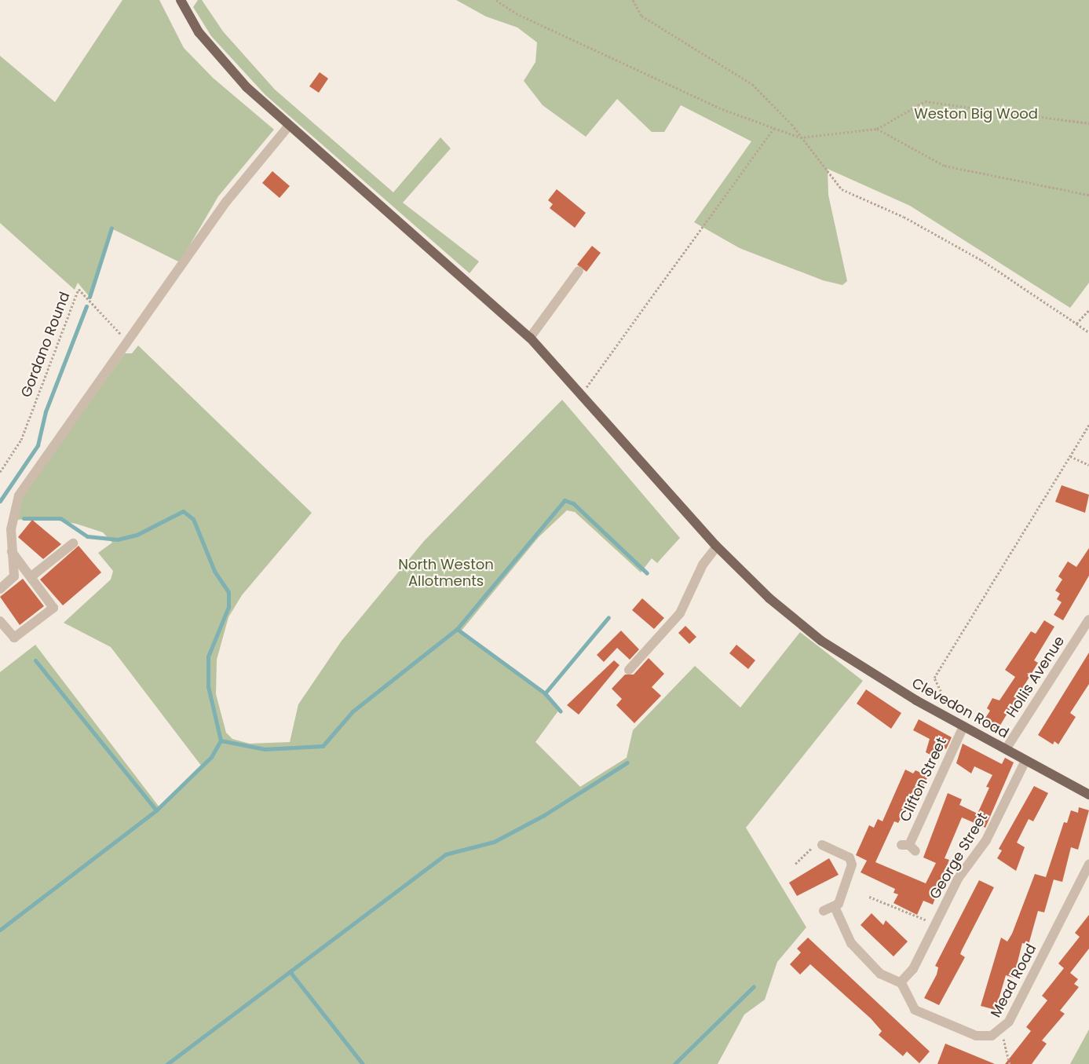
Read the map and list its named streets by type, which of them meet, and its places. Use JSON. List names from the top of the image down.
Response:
{
  "streets": {
    "main road": ["Clevedon Road"],
    "street": [
      "Hollis Avenue",
      "Clifton Street",
      "George Street",
      "Mead Road"
    ],
    "path": ["Gordano Round"]
  },
  "crossings": [
    ["Hollis Avenue", "Clevedon Road"],
    ["Clevedon Road", "Clifton Street"],
    ["Clevedon Road", "George Street"],
    ["George Street", "Mead Road"]
  ],
  "parks": ["Weston Big Wood", "North Weston Allotments"]
}
